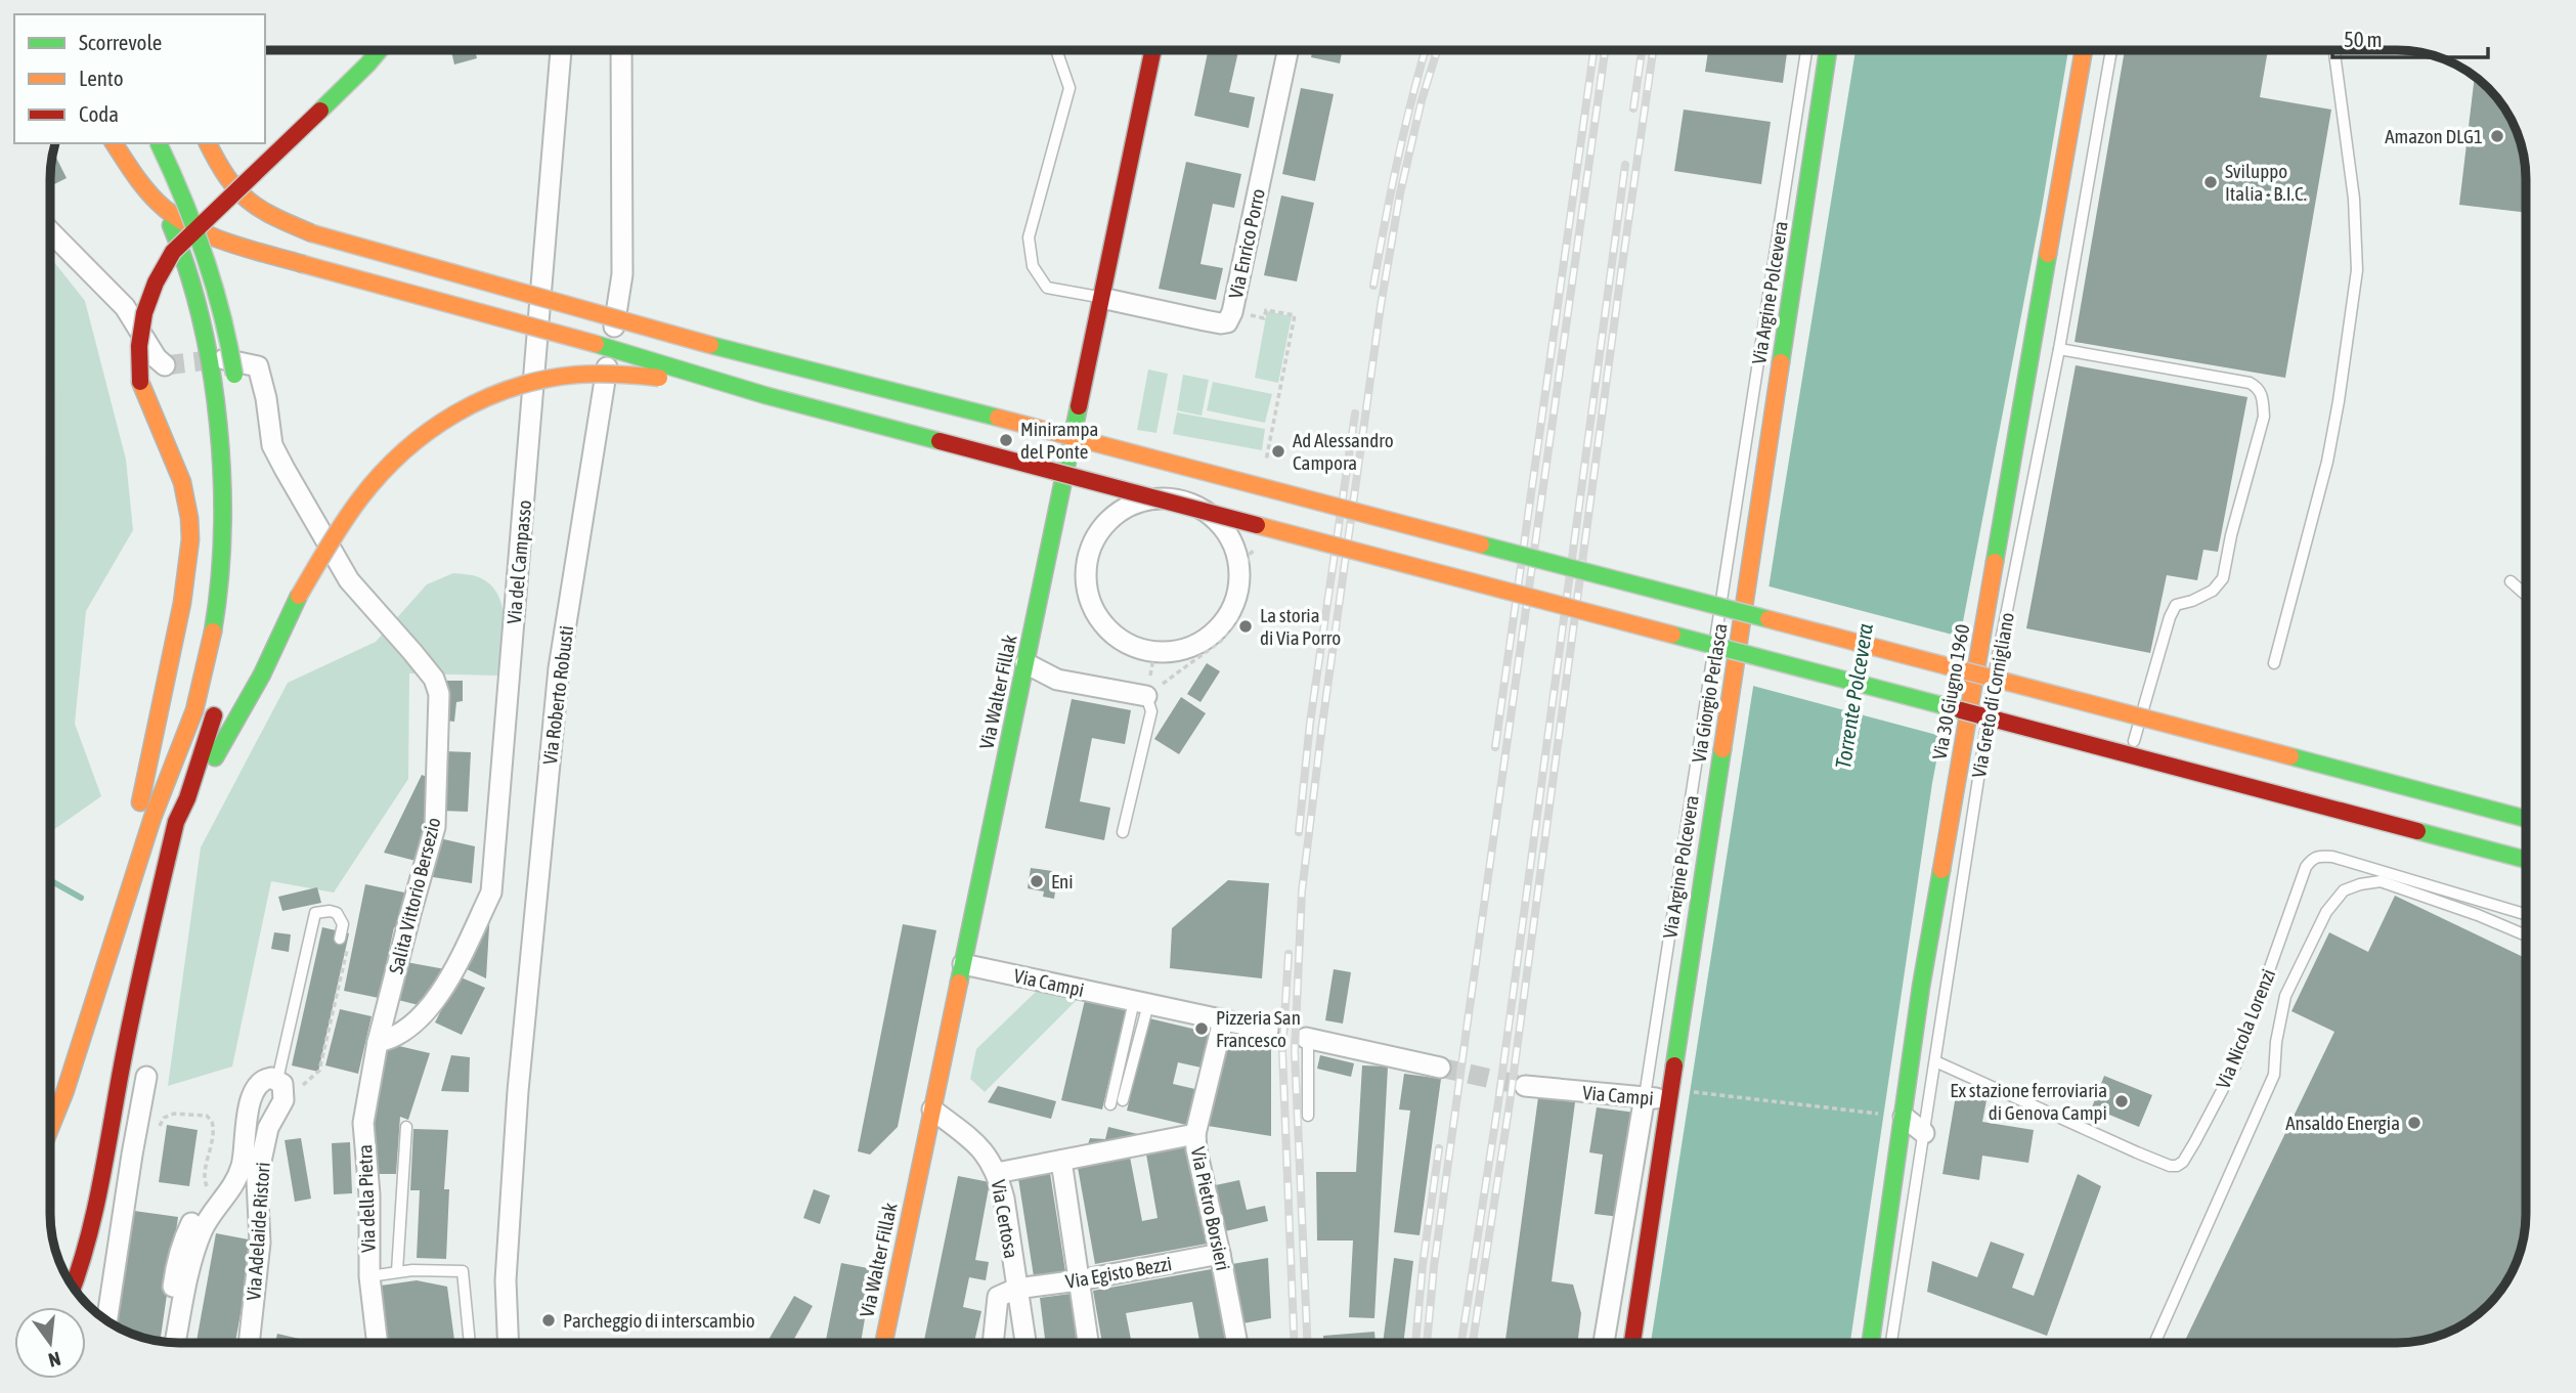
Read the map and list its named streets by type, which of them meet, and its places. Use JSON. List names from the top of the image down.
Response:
{
  "streets": {
    "main road": ["Via Walter Fillak", "Via 30 Giugno 1960", "Via Giorgio Perlasca"],
    "street": [
      "Via Enrico Porro",
      "Via Argine Polcevera",
      "Via del Campasso",
      "Via Roberto Robusti",
      "Salita Vittorio Bersezio",
      "Via Campi",
      "Via della Pietra",
      "Via Pietro Borsieri",
      "Via Certosa",
      "Via Adelaide Ristori",
      "Via Egisto Bezzi"
    ],
    "lane": ["Via Greto di Cornigliano", "Via Nicola Lorenzi"]
  },
  "crossings": [
    ["Via Enrico Porro", "Via Walter Fillak"],
    ["Via Argine Polcevera", "Via Campi"],
    ["Via del Campasso", "Salita Vittorio Bersezio"],
    ["Via del Campasso", "Via della Pietra"],
    ["Via Walter Fillak", "Via Campi"],
    ["Via Walter Fillak", "Via Certosa"],
    ["Via Giorgio Perlasca", "Via Campi"],
    ["Via Greto di Cornigliano", "Via Nicola Lorenzi"],
    ["Salita Vittorio Bersezio", "Via della Pietra"],
    ["Via Campi", "Via Pietro Borsieri"],
    ["Via Pietro Borsieri", "Via Egisto Bezzi"],
    ["Via Certosa", "Via Egisto Bezzi"]
  ],
  "water": ["Torrente Polcevera"],
  "places": [
    "Amazon DLG1",
    "Sviluppo Italia - B.I.C.",
    "Minirampa del Ponte",
    "Ad Alessandro Campora",
    "La storia di Via Porro",
    "Eni",
    "Pizzeria San Francesco",
    "Ex stazione ferroviaria di Genova Campi",
    "Ansaldo Energia",
    "Parcheggio di interscambio"
  ],
  "legend": ["Scorrevole", "Lento", "Coda"],
  "scale_bar": "50 m",
  "north": "bottom"
}
